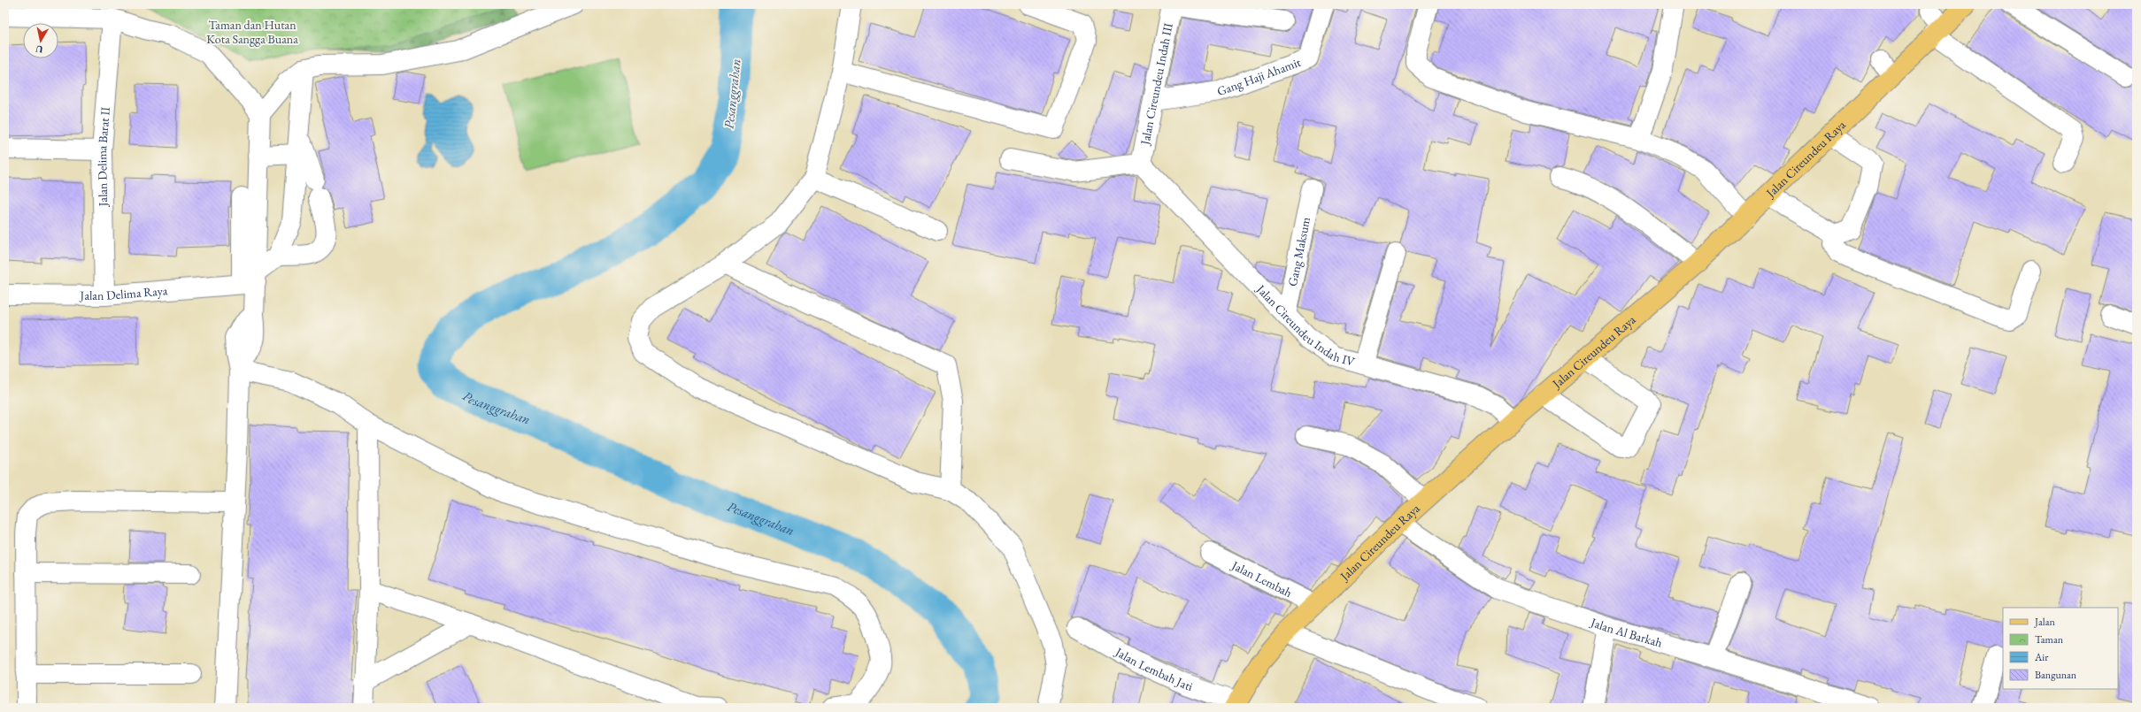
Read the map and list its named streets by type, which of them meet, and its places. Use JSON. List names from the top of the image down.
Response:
{
  "streets": {
    "main road": ["Jalan Cireundeu Raya"],
    "street": [
      "Gang Haji Ahamit",
      "Jalan Cireundeu Indah III",
      "Jalan Delima Barat II",
      "Gang Maksum",
      "Jalan Delima Raya",
      "Jalan Cireundeu Indah IV",
      "Jalan Lembah",
      "Jalan Al Barkah",
      "Jalan Lembah Jati"
    ]
  },
  "crossings": [
    ["Gang Haji Ahamit", "Jalan Cireundeu Indah III"],
    ["Jalan Cireundeu Indah III", "Jalan Cireundeu Indah IV"],
    ["Jalan Delima Barat II", "Jalan Delima Raya"],
    ["Jalan Cireundeu Raya", "Jalan Cireundeu Indah IV"],
    ["Jalan Cireundeu Raya", "Jalan Lembah"],
    ["Jalan Cireundeu Raya", "Jalan Al Barkah"],
    ["Jalan Cireundeu Raya", "Jalan Lembah Jati"],
    ["Gang Maksum", "Jalan Cireundeu Indah IV"]
  ],
  "water": ["Pesanggrahan"],
  "parks": ["Taman dan Hutan Kota Sangga Buana"],
  "legend": [
    "Jalan",
    "Taman",
    "Air",
    "Bangunan"
  ],
  "north": "bottom"
}
